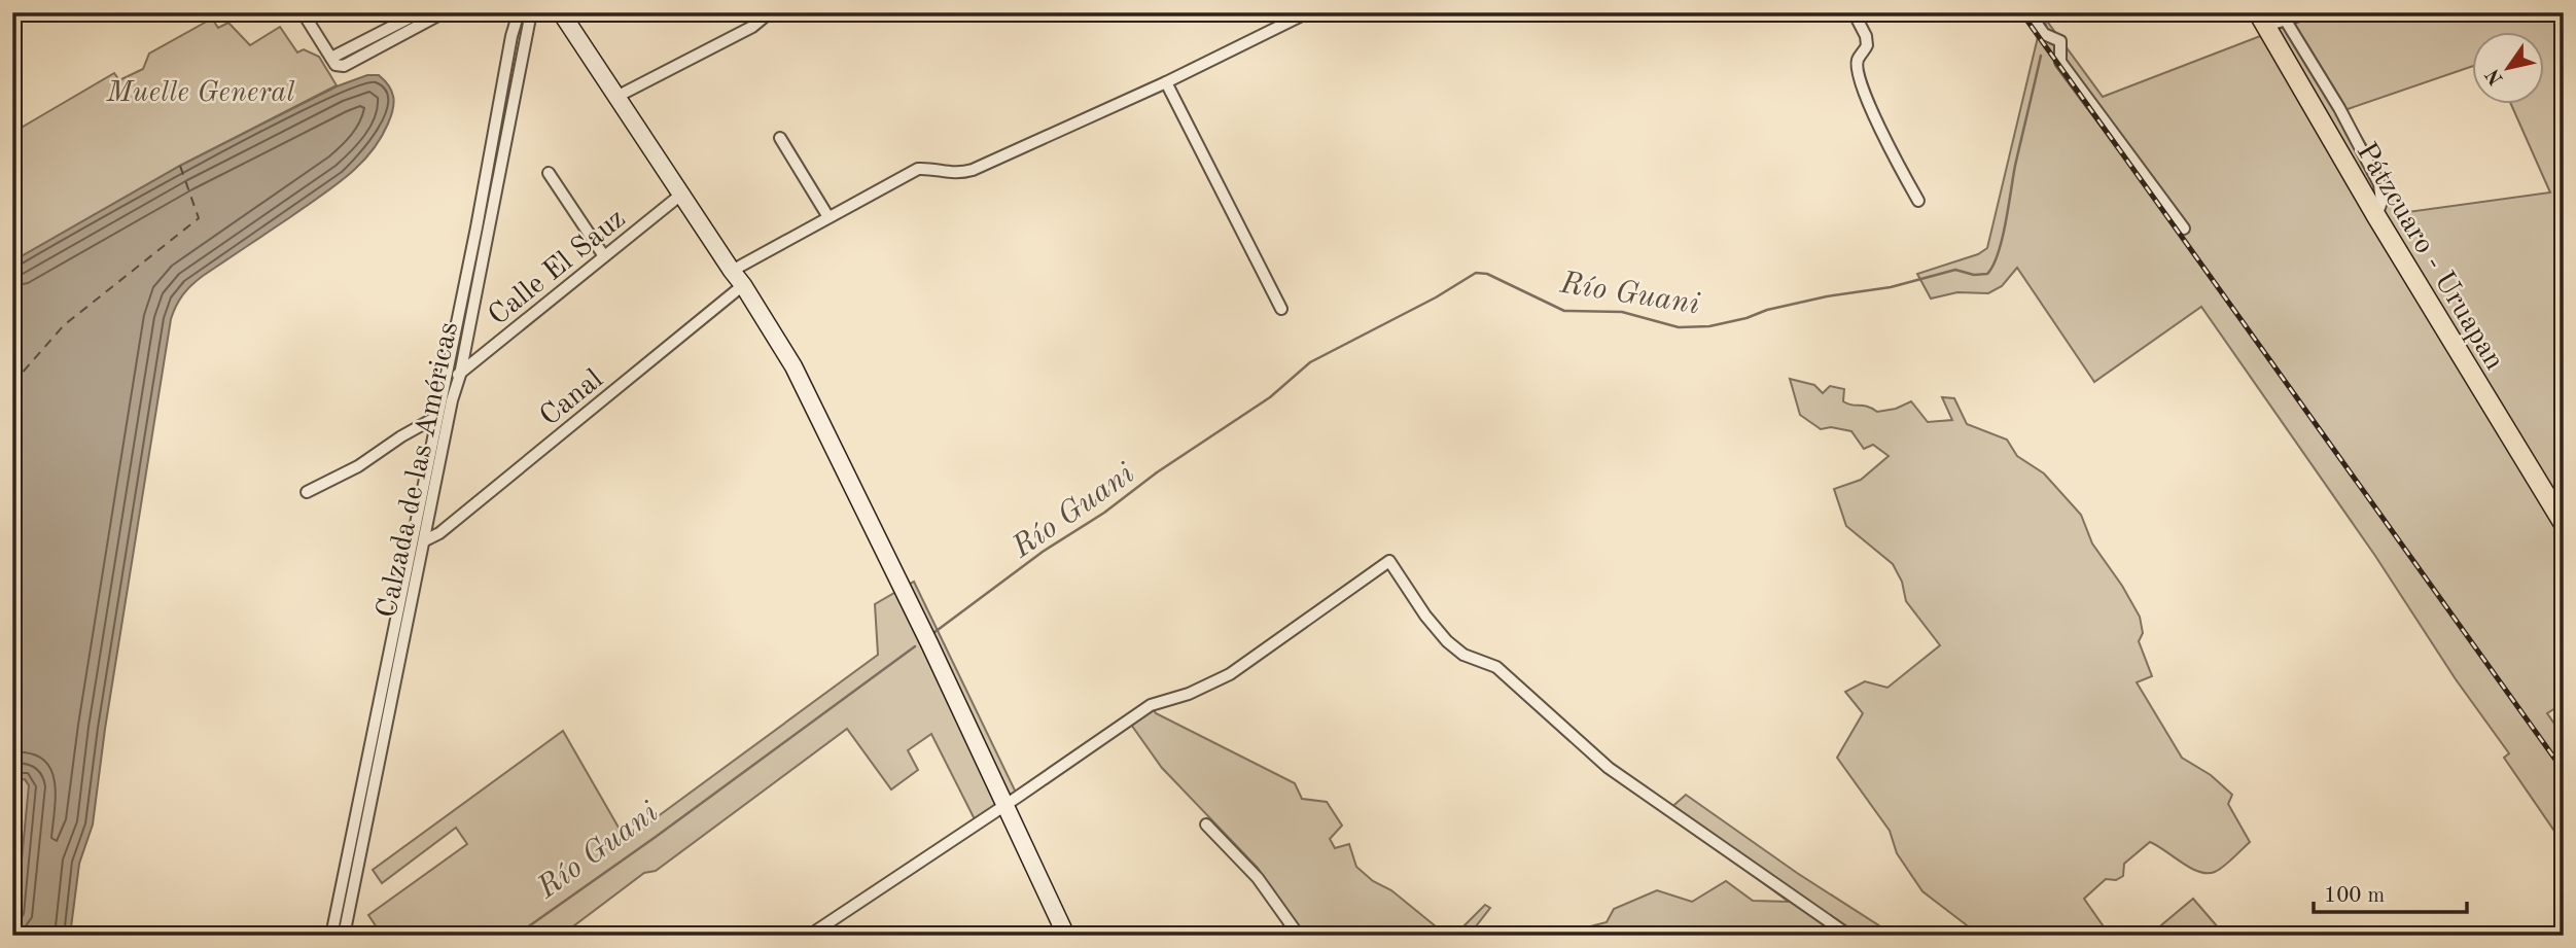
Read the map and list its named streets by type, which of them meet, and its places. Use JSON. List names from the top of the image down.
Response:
{
  "streets": {
    "main road": ["Pátzcuaro - Uruapan"],
    "street": ["Calle El Sauz", "Canal", "Calzada de las Américas"]
  },
  "crossings": [
    ["Calle El Sauz", "Calzada de las Américas"],
    ["Canal", "Calzada de las Américas"]
  ],
  "water": ["Río Guani"],
  "parks": ["Muelle General"],
  "scale_bar": "100 m",
  "north": "bottom left"
}
